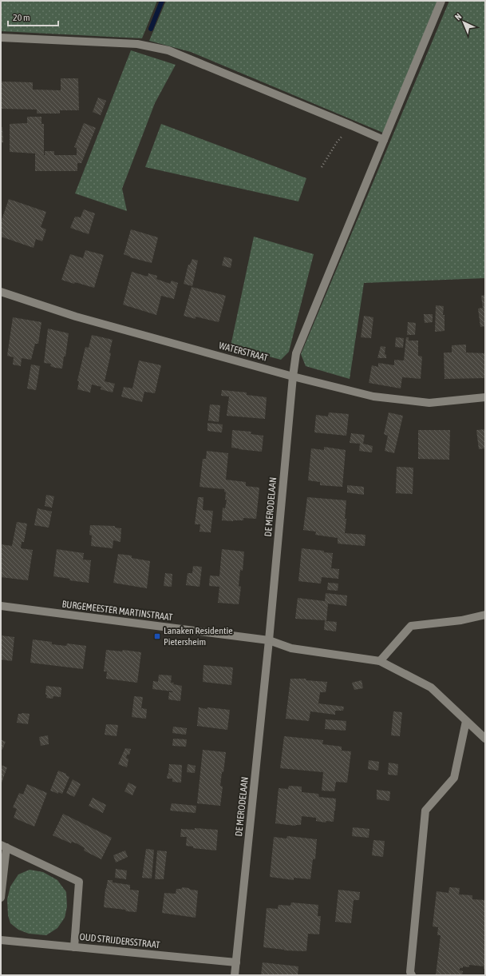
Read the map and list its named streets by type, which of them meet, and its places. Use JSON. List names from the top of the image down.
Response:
{
  "streets": {
    "street": [
      "WATERSTRAAT",
      "DE MERODELAAN",
      "BURGEMEESTER MARTINSTRAAT",
      "OUD STRIJDERSSTRAAT"
    ]
  },
  "crossings": [
    ["WATERSTRAAT", "DE MERODELAAN"],
    ["DE MERODELAAN", "BURGEMEESTER MARTINSTRAAT"],
    ["DE MERODELAAN", "OUD STRIJDERSSTRAAT"]
  ],
  "places": {
    "transit": ["Lanaken Residentie Pietersheim"]
  },
  "scale_bar": "20 m",
  "north": "top left"
}
